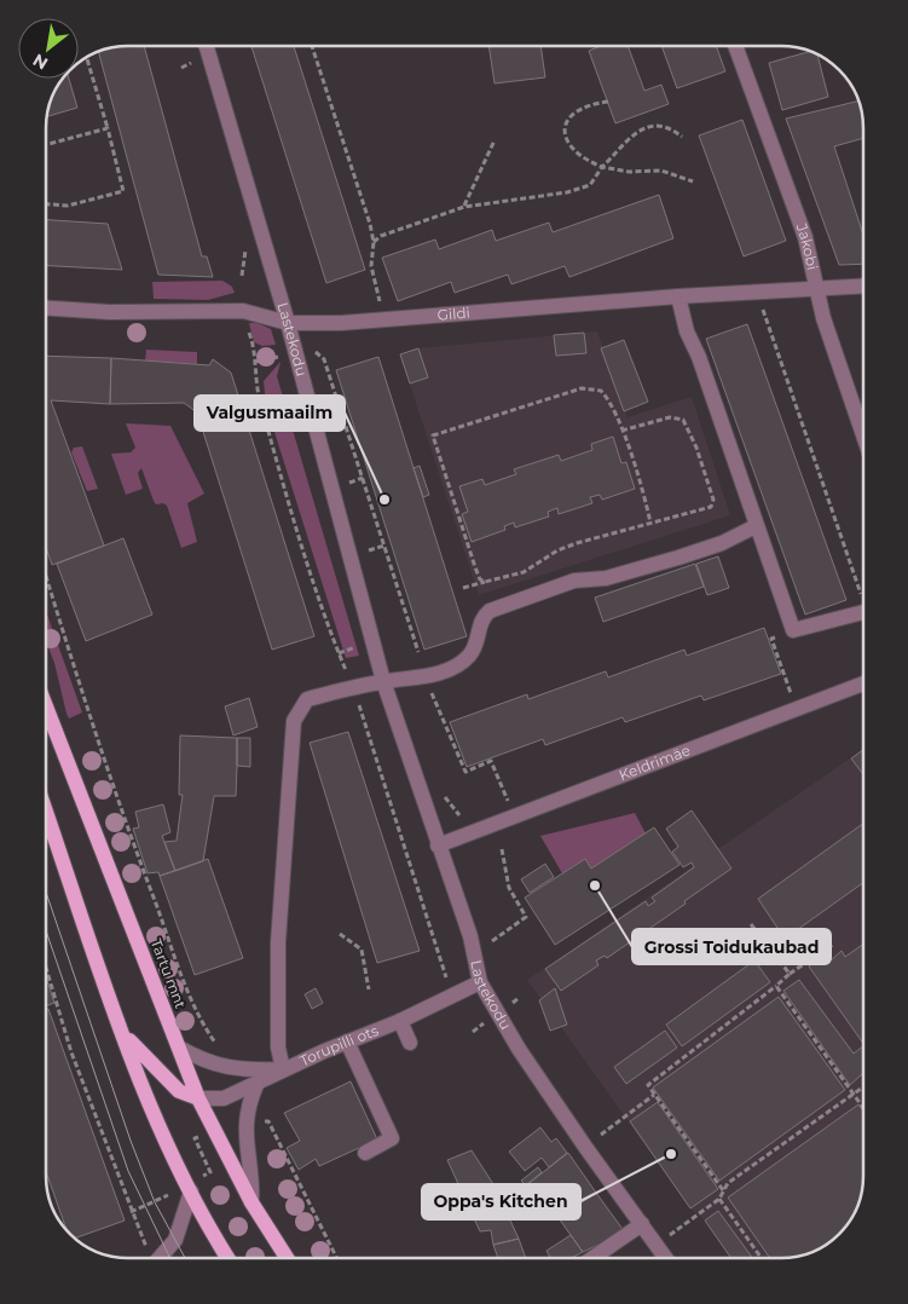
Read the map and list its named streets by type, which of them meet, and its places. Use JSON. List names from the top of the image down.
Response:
{
  "streets": {
    "main road": ["Tartu mnt"],
    "street": [
      "Jakobi",
      "Gildi",
      "Lastekodu",
      "Keldrimäe",
      "Torupilli ots"
    ]
  },
  "crossings": [
    ["Jakobi", "Gildi"],
    ["Gildi", "Lastekodu"],
    ["Lastekodu", "Keldrimäe"],
    ["Lastekodu", "Torupilli ots"],
    ["Tartu mnt", "Torupilli ots"]
  ],
  "places": ["Valgusmaailm", "Grossi Toidukaubad", "Oppa's Kitchen"],
  "north": "bottom left"
}
